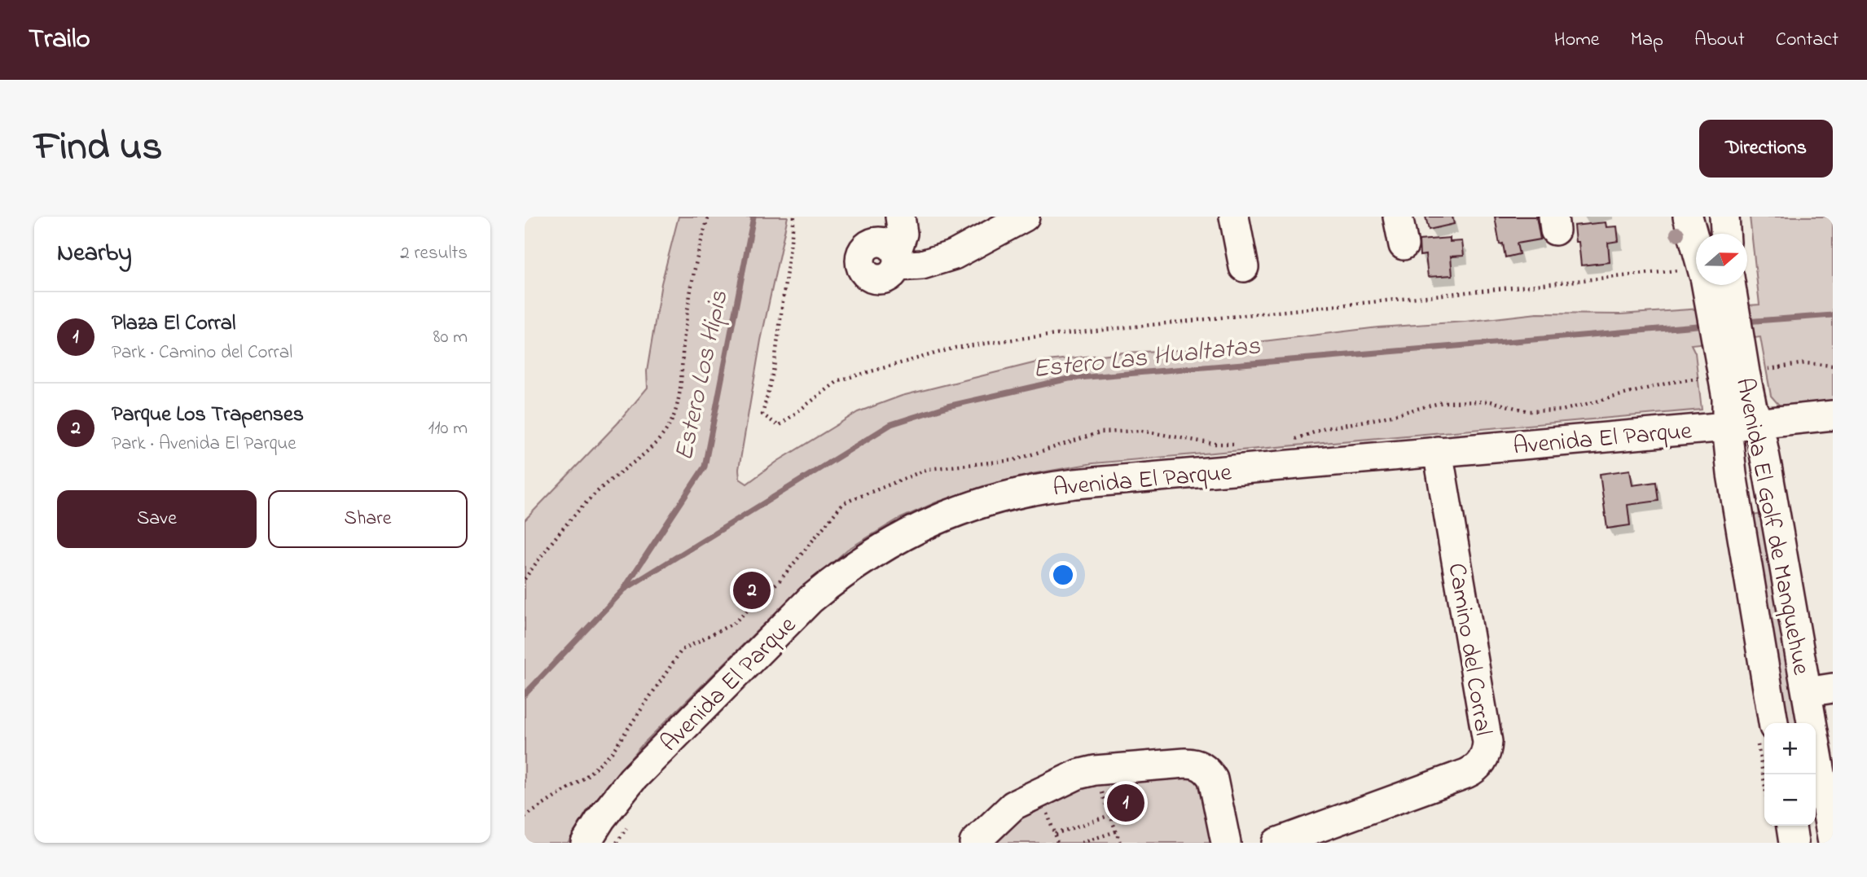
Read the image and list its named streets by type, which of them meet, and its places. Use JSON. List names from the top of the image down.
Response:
{
  "streets": {
    "street": ["Avenida El Parque", "Avenida El Golf de Manquehue", "Camino del Corral"]
  },
  "crossings": [
    ["Avenida El Parque", "Avenida El Golf de Manquehue"],
    ["Avenida El Parque", "Camino del Corral"]
  ],
  "water": ["Estero Las Hualtatas", "Estero Los Hipis"],
  "north": "right",
  "page": {
    "header": "Trailo",
    "nav": [
      "Home",
      "Map",
      "About",
      "Contact"
    ],
    "title": "Find us",
    "buttons": [
      "Directions",
      ["Save", "Share"]
    ],
    "heading": ["Nearby", "2 results"],
    "list": [
      {
        "mark": "1",
        "name": "Plaza El Corral",
        "note": "Park · Camino del Corral",
        "value": "80 m"
      },
      {
        "mark": "2",
        "name": "Parque Los Trapenses",
        "note": "Park · Avenida El Parque",
        "value": "110 m"
      }
    ],
    "pins": ["2", "1"],
    "map_buttons": ["+", "−"]
  }
}
